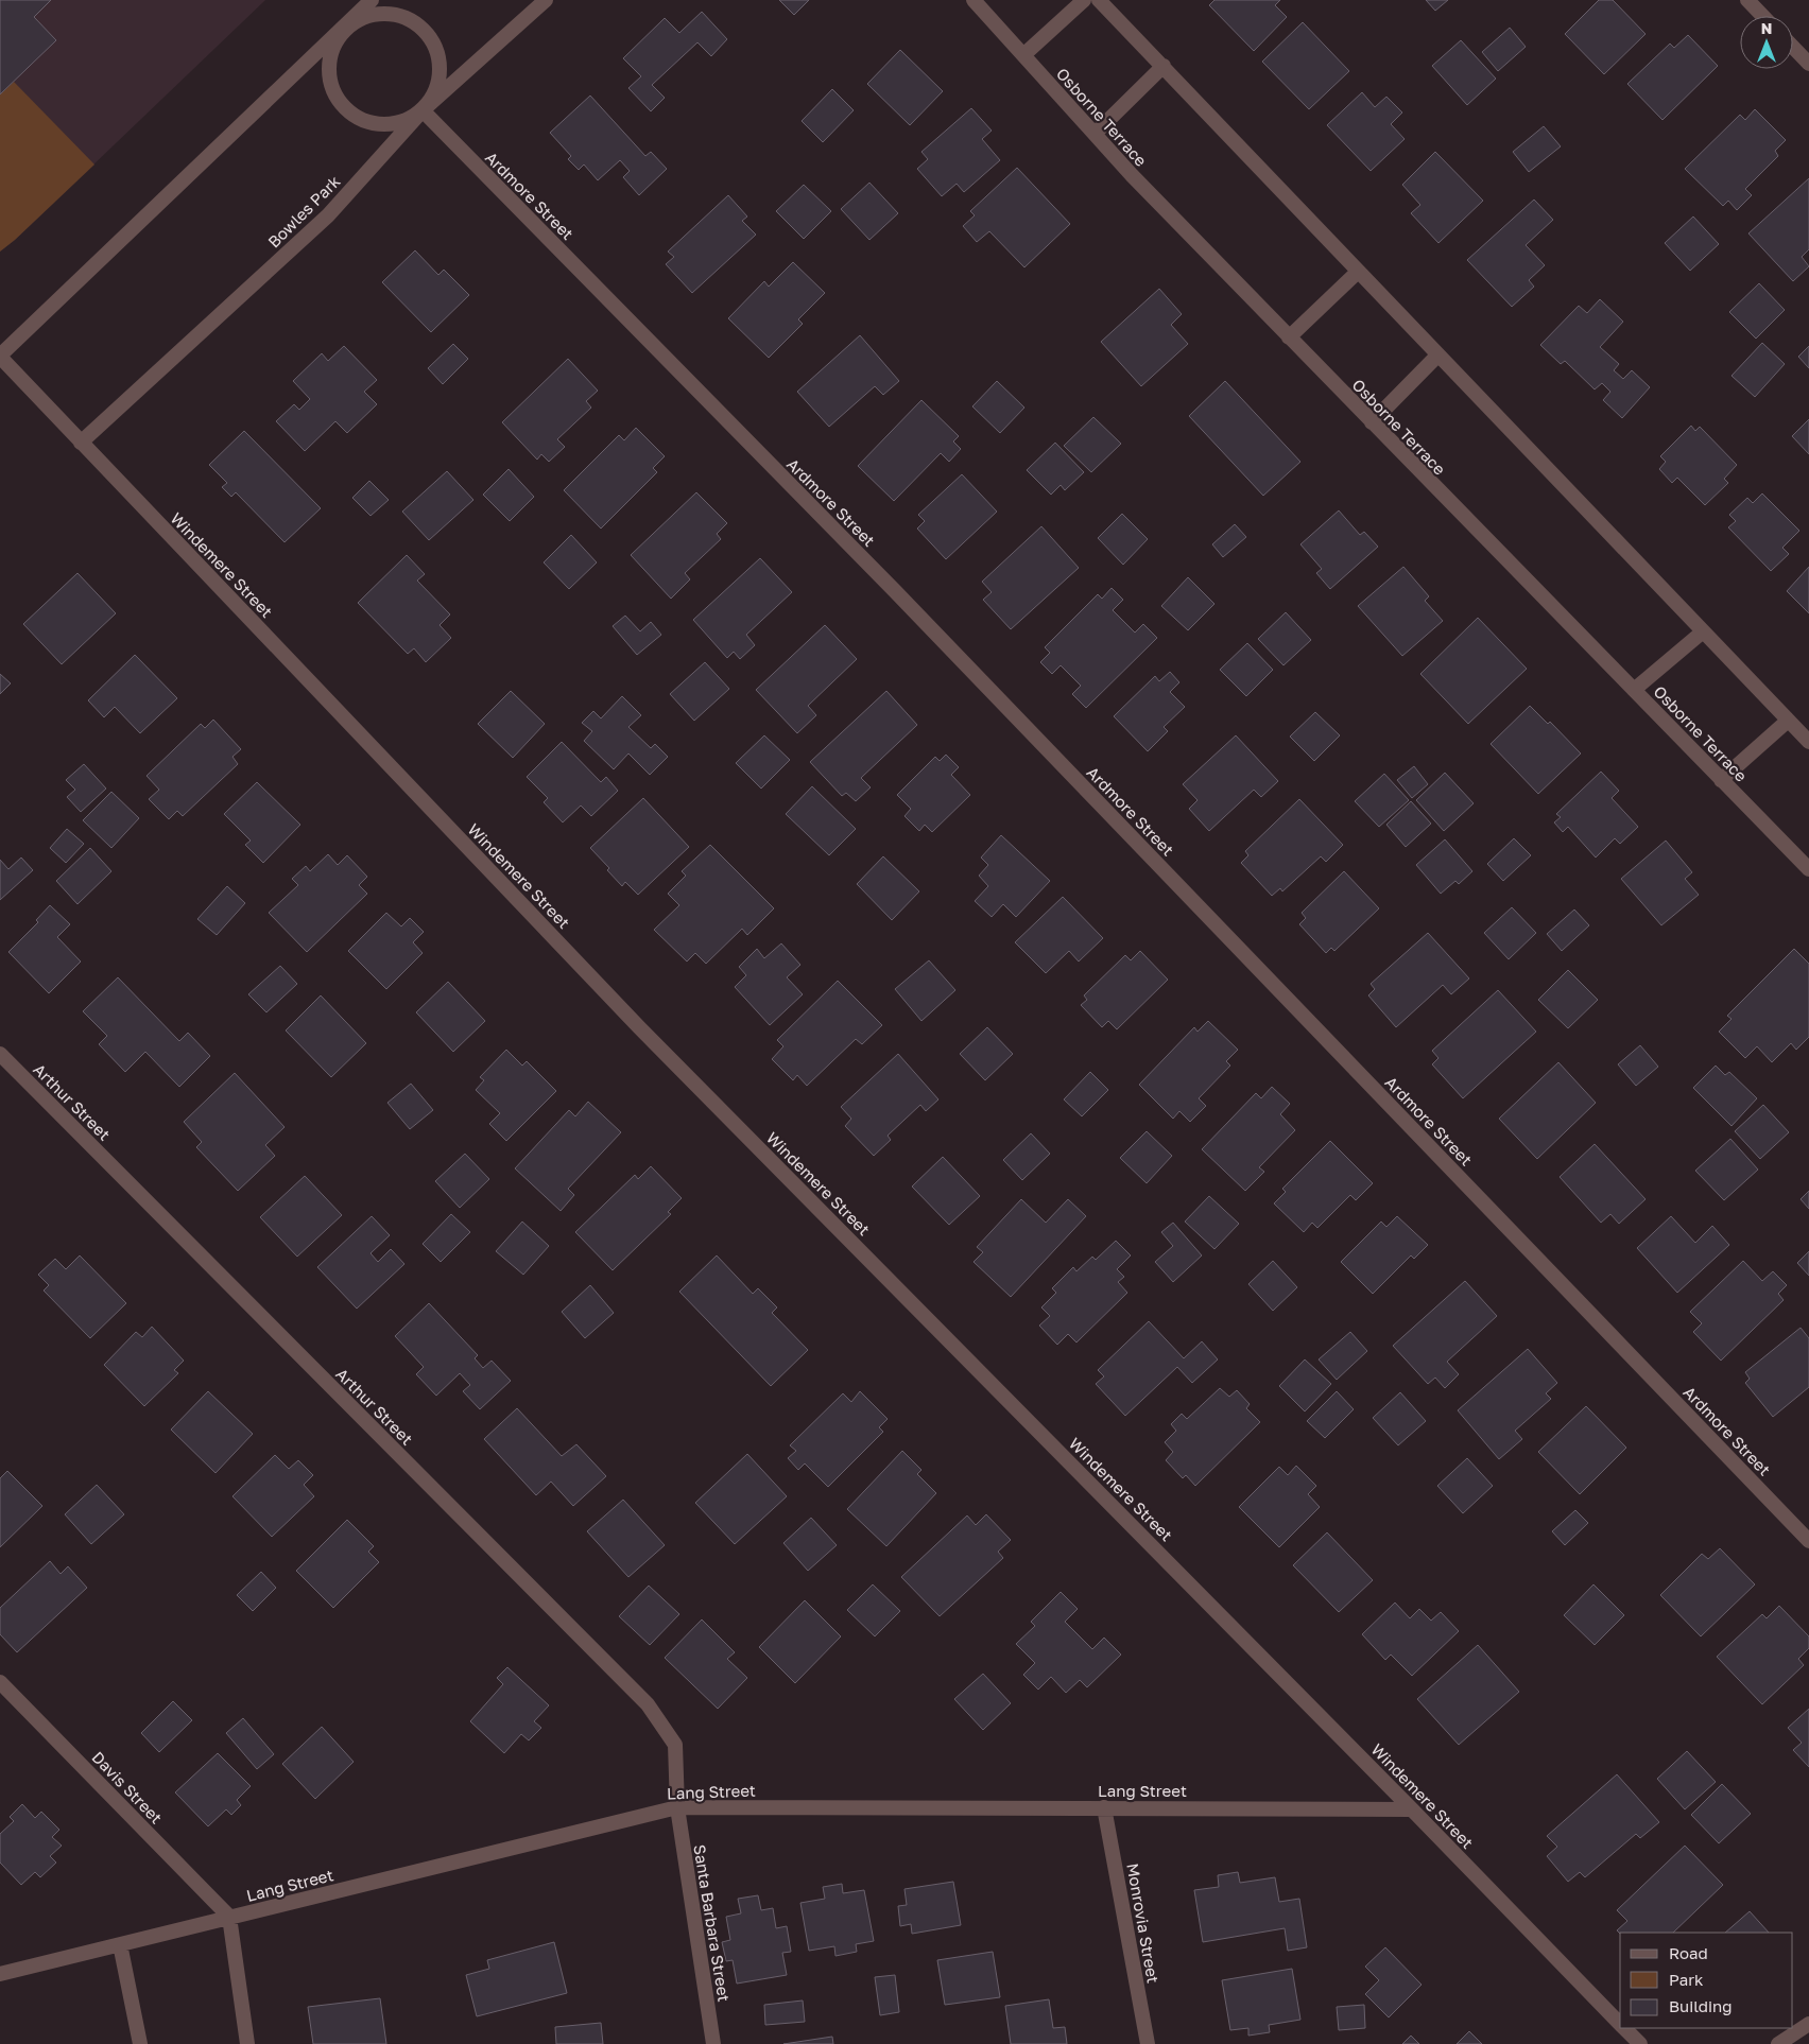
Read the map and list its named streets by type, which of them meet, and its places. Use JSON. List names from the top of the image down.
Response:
{
  "streets": {
    "street": [
      "Osborne Terrace",
      "Ardmore Street",
      "Bowles Park",
      "Windemere Street",
      "Arthur Street",
      "Davis Street",
      "Lang Street",
      "Santa Barbara Street",
      "Monrovia Street"
    ]
  },
  "crossings": [
    ["Ardmore Street", "Bowles Park"],
    ["Bowles Park", "Windemere Street"],
    ["Windemere Street", "Lang Street"],
    ["Arthur Street", "Lang Street"],
    ["Arthur Street", "Santa Barbara Street"],
    ["Davis Street", "Lang Street"],
    ["Lang Street", "Santa Barbara Street"],
    ["Lang Street", "Monrovia Street"]
  ],
  "legend": ["Road", "Park", "Building"],
  "north": "top"
}
